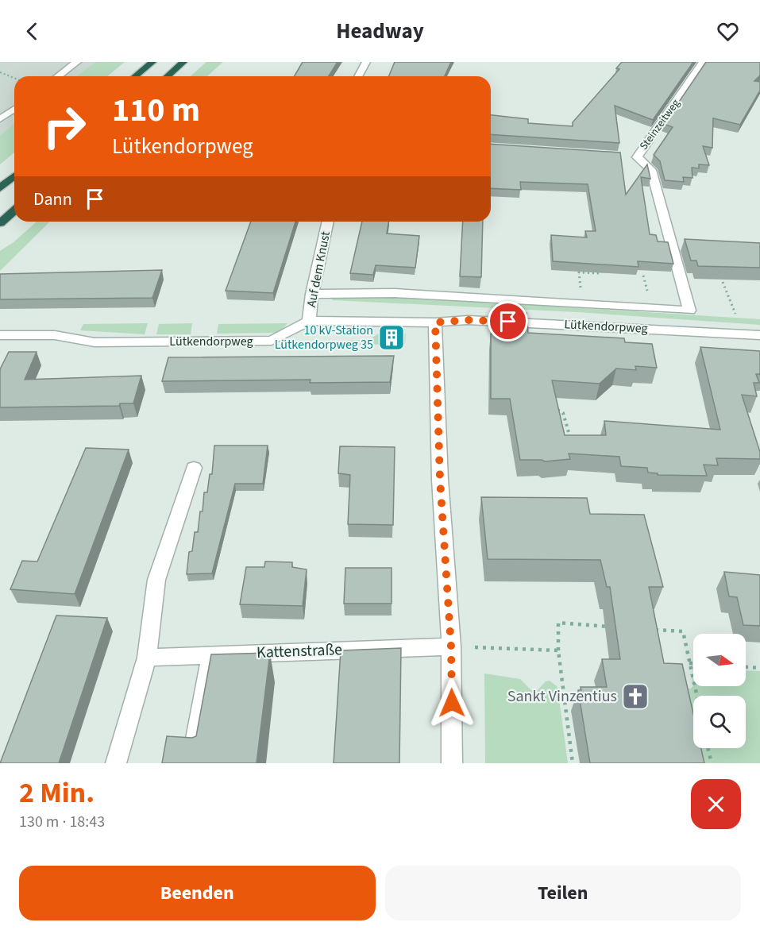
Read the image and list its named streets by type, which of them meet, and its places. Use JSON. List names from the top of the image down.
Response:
{
  "streets": {
    "street": [
      "Steinzeitweg",
      "Auf dem Knust",
      "Lütkendorpweg",
      "Kattenstraße"
    ]
  },
  "crossings": [
    ["Auf dem Knust", "Lütkendorpweg"]
  ],
  "places": {
    "building": ["10 kV-Station Lütkendorpweg 35"],
    "church": ["Sankt Vinzentius"]
  },
  "north": "right",
  "page": {
    "header": "Headway",
    "turn": ["110 m", "Lütkendorpweg"],
    "then": "Dann",
    "heading": ["2 Min.", "130 m · 18:43"],
    "buttons": ["Beenden", "Teilen"]
  }
}
